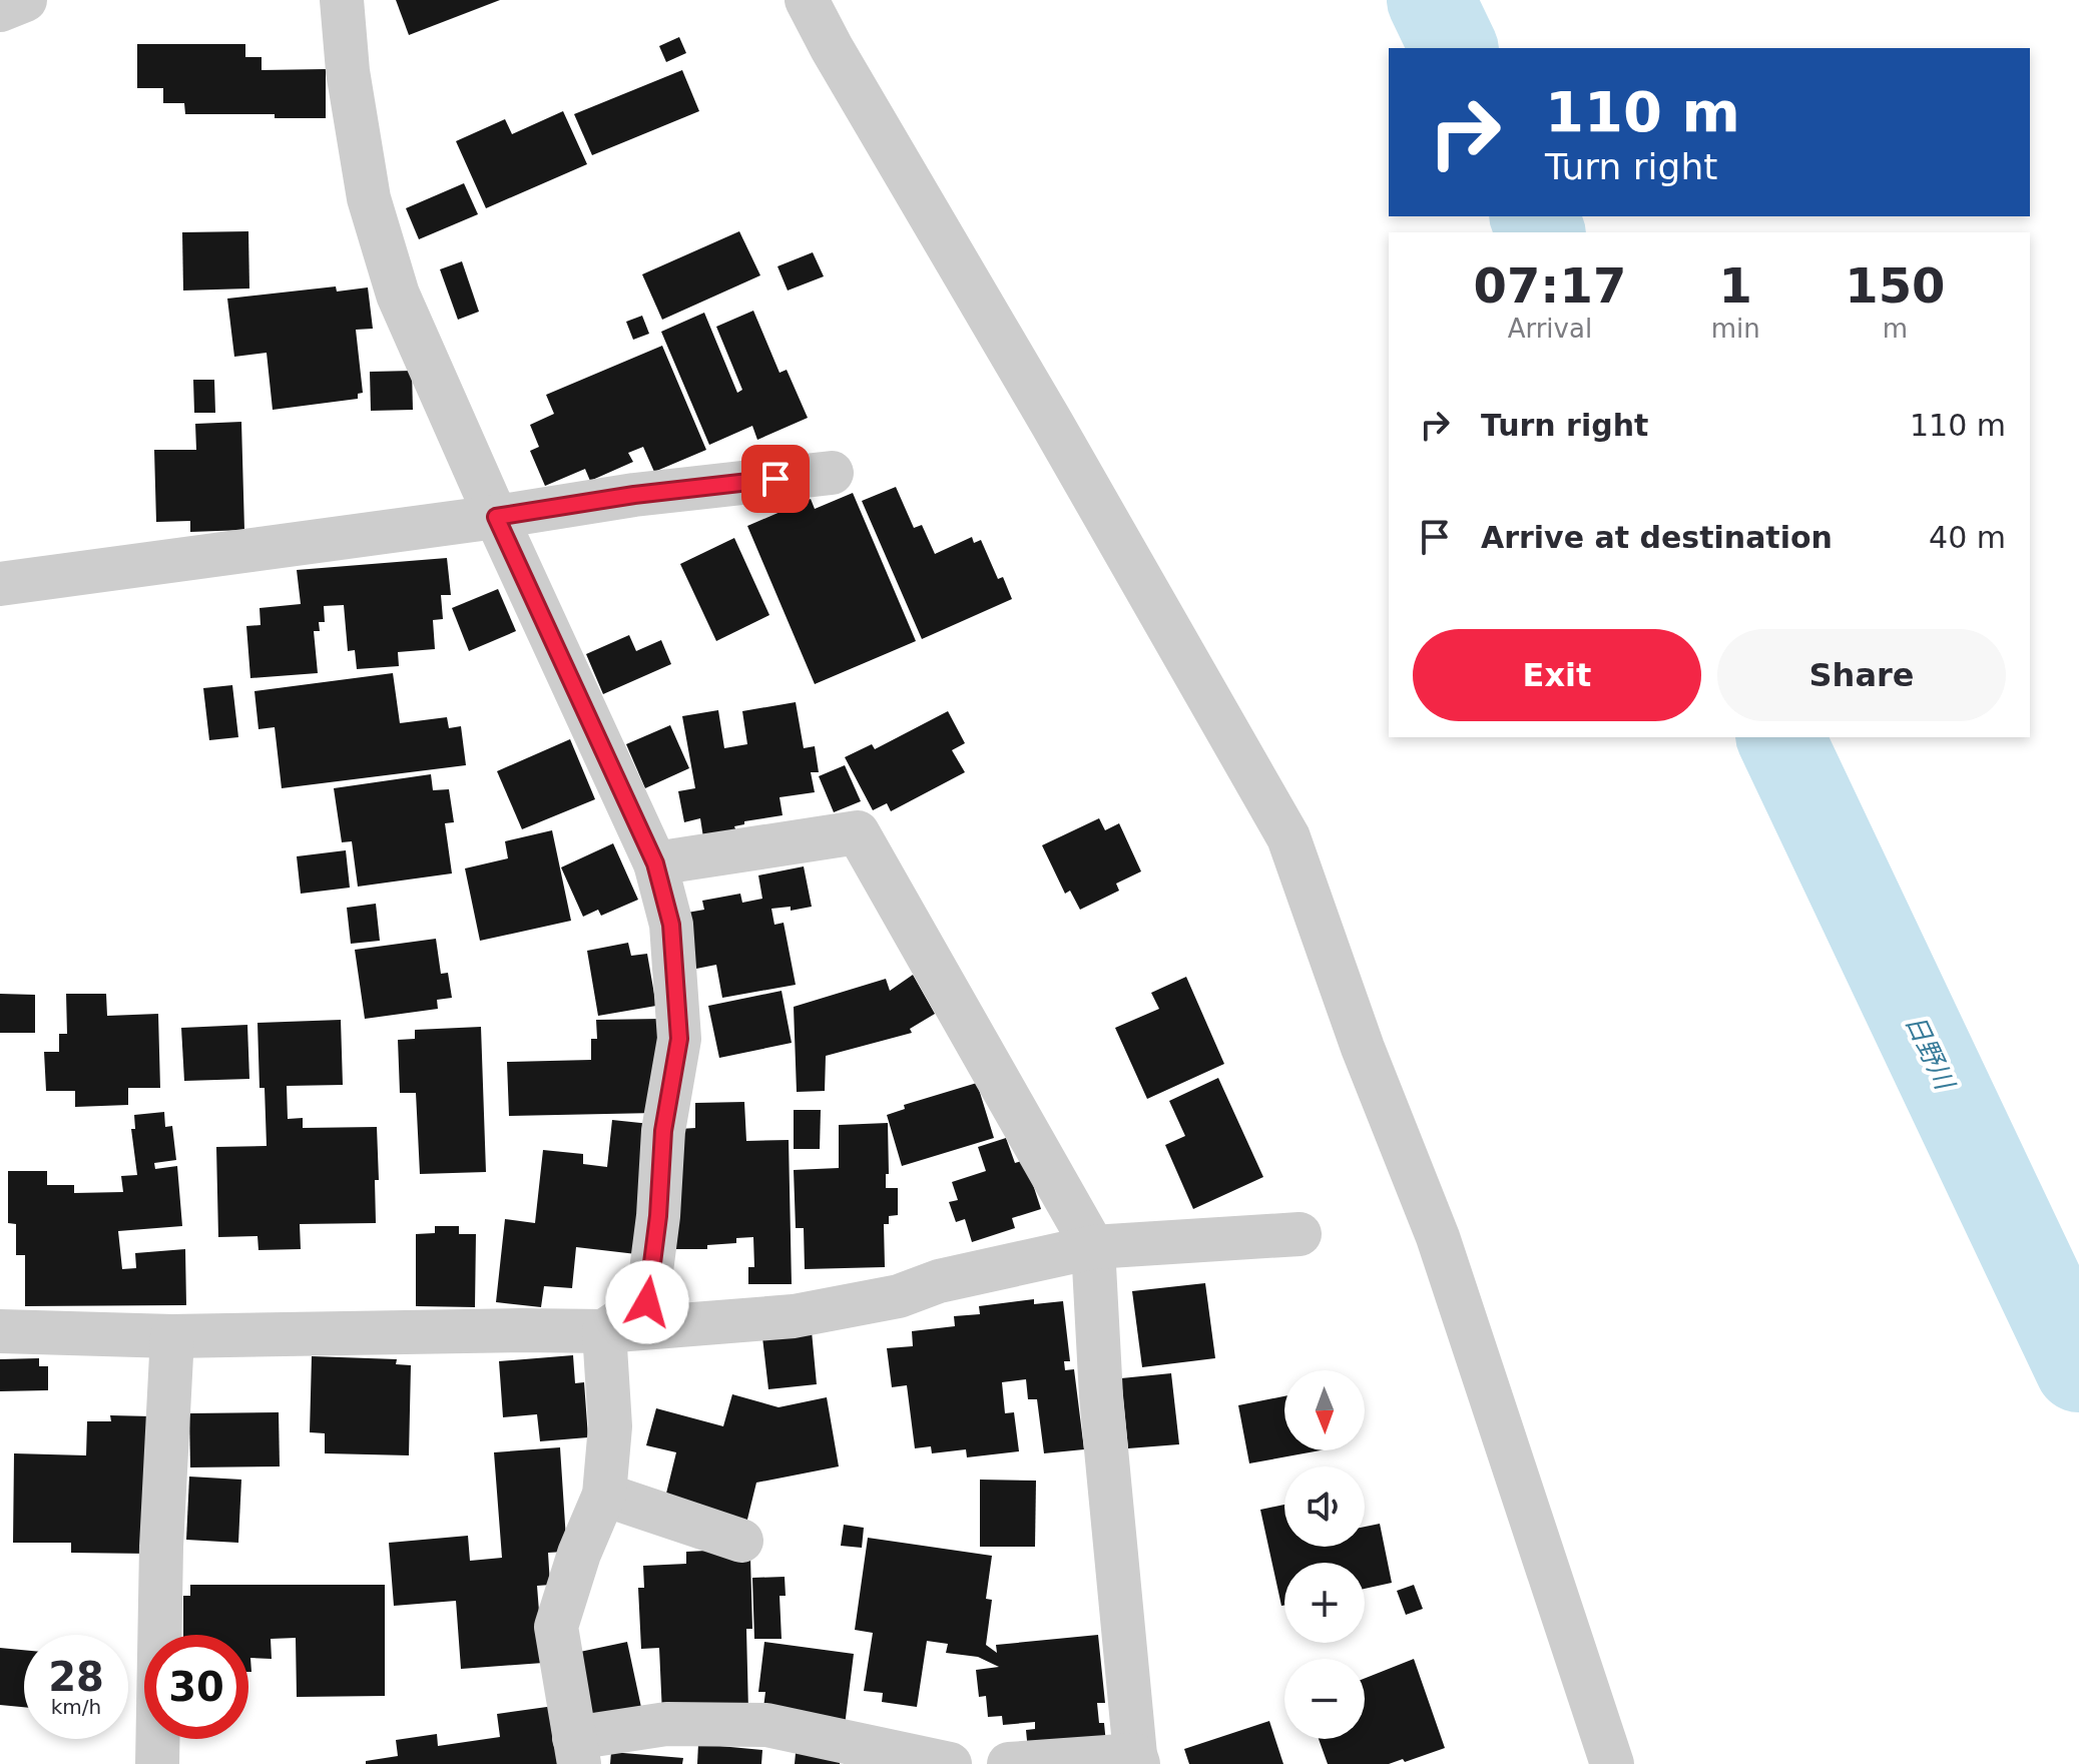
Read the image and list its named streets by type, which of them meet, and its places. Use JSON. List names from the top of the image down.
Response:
{
  "water": ["日野川"],
  "north": "bottom",
  "page": {
    "turn": ["110 m", "Turn right"],
    "eta": [
      "07:17",
      "Arrival",
      "1",
      "min",
      "150",
      "m"
    ],
    "list": [
      {
        "name": "Turn right",
        "value": "110 m"
      },
      {
        "name": "Arrive at destination",
        "value": "40 m"
      }
    ],
    "buttons": ["Exit", "Share"],
    "map_buttons": ["+", "−"],
    "speed": "28 km/h",
    "limit": "30"
  }
}
